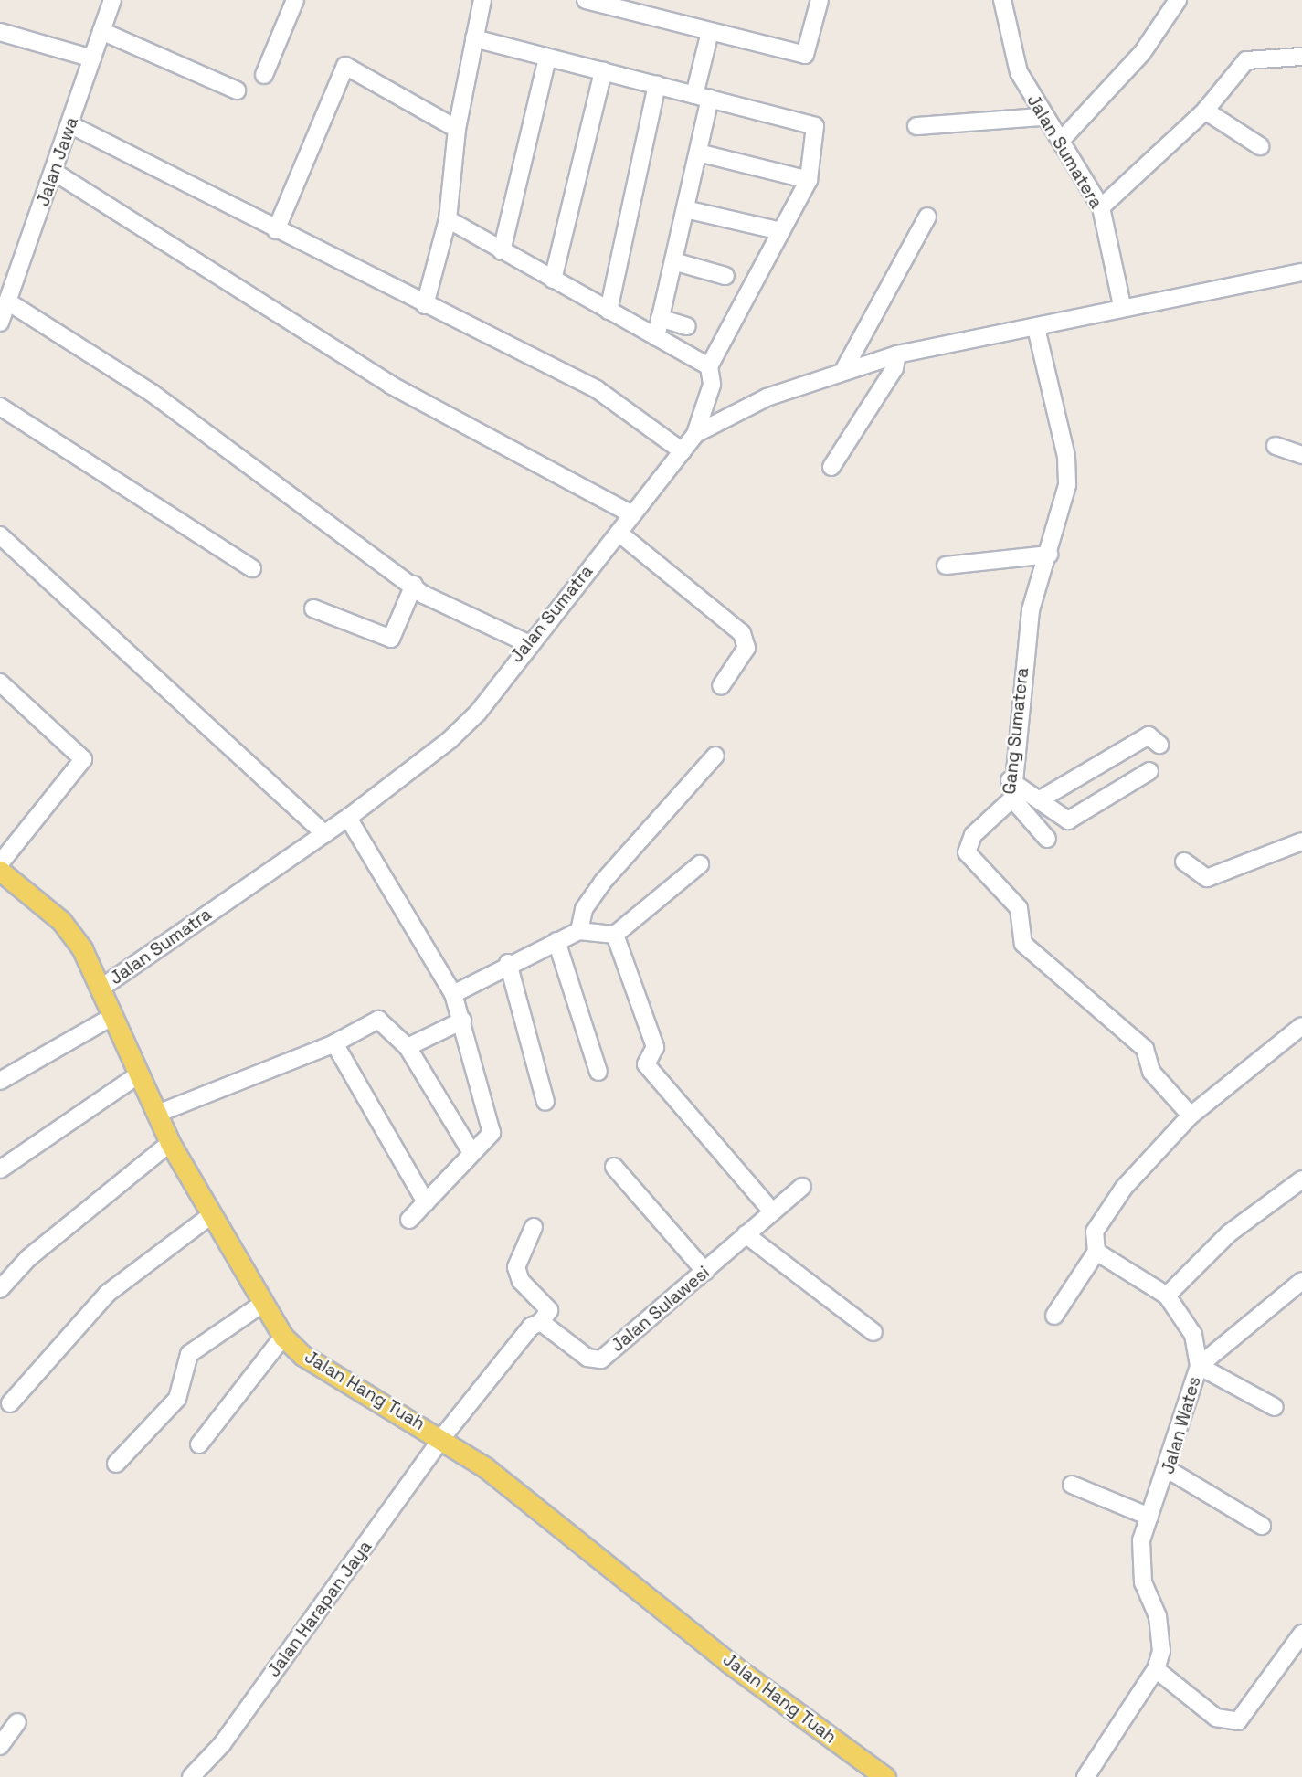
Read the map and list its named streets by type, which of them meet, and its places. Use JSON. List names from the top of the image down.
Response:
{
  "streets": {
    "main road": ["Jalan Hang Tuah"],
    "street": [
      "Jalan Sumatera",
      "Jalan Jawa",
      "Jalan Sumatra",
      "Gang Sumatera",
      "Jalan Sulawesi",
      "Jalan Wates",
      "Jalan Harapan Jaya"
    ]
  },
  "crossings": [
    ["Jalan Sumatera", "Jalan Sumatra"],
    ["Jalan Sumatra", "Gang Sumatera"],
    ["Jalan Sumatra", "Jalan Hang Tuah"],
    ["Jalan Hang Tuah", "Jalan Harapan Jaya"]
  ]
}
